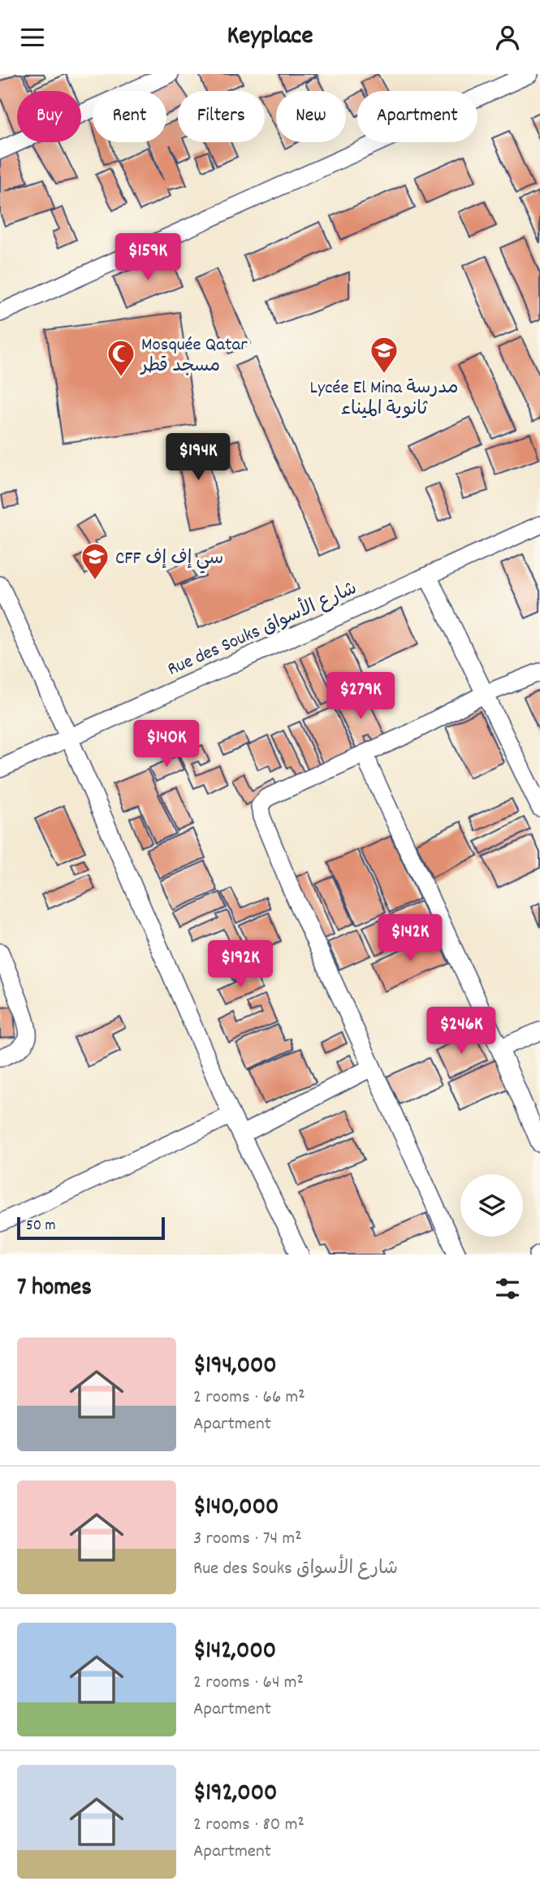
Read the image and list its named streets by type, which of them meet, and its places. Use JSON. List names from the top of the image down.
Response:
{
  "streets": {
    "street": ["Rue des Souks شارع الأسواق"]
  },
  "places": {
    "school or university": ["Lycée El Mina مدرسة ثانوية الميناء", "CFF سي إف إف"],
    "mosque": ["Mosquée Qatar مسجد قطر"]
  },
  "scale_bar": "50 m",
  "page": {
    "header": "Keyplace",
    "chip": [
      "Buy",
      "Rent",
      "Filters",
      "New",
      "Apartment"
    ],
    "price": [
      "$159K",
      "$194K",
      "$279K",
      "$140K",
      "$142K",
      "$192K",
      "$246K"
    ],
    "scale": "50 m",
    "heading": "7 homes",
    "list": [
      {
        "name": "$194,000",
        "note": "2 rooms · 66 m² · Apartment"
      },
      {
        "name": "$140,000",
        "note": "3 rooms · 74 m² · Rue des Souks شارع الأسواق"
      },
      {
        "name": "$142,000",
        "note": "2 rooms · 64 m² · Apartment"
      },
      {
        "name": "$192,000",
        "note": "2 rooms · 80 m² · Apartment"
      }
    ]
  }
}
